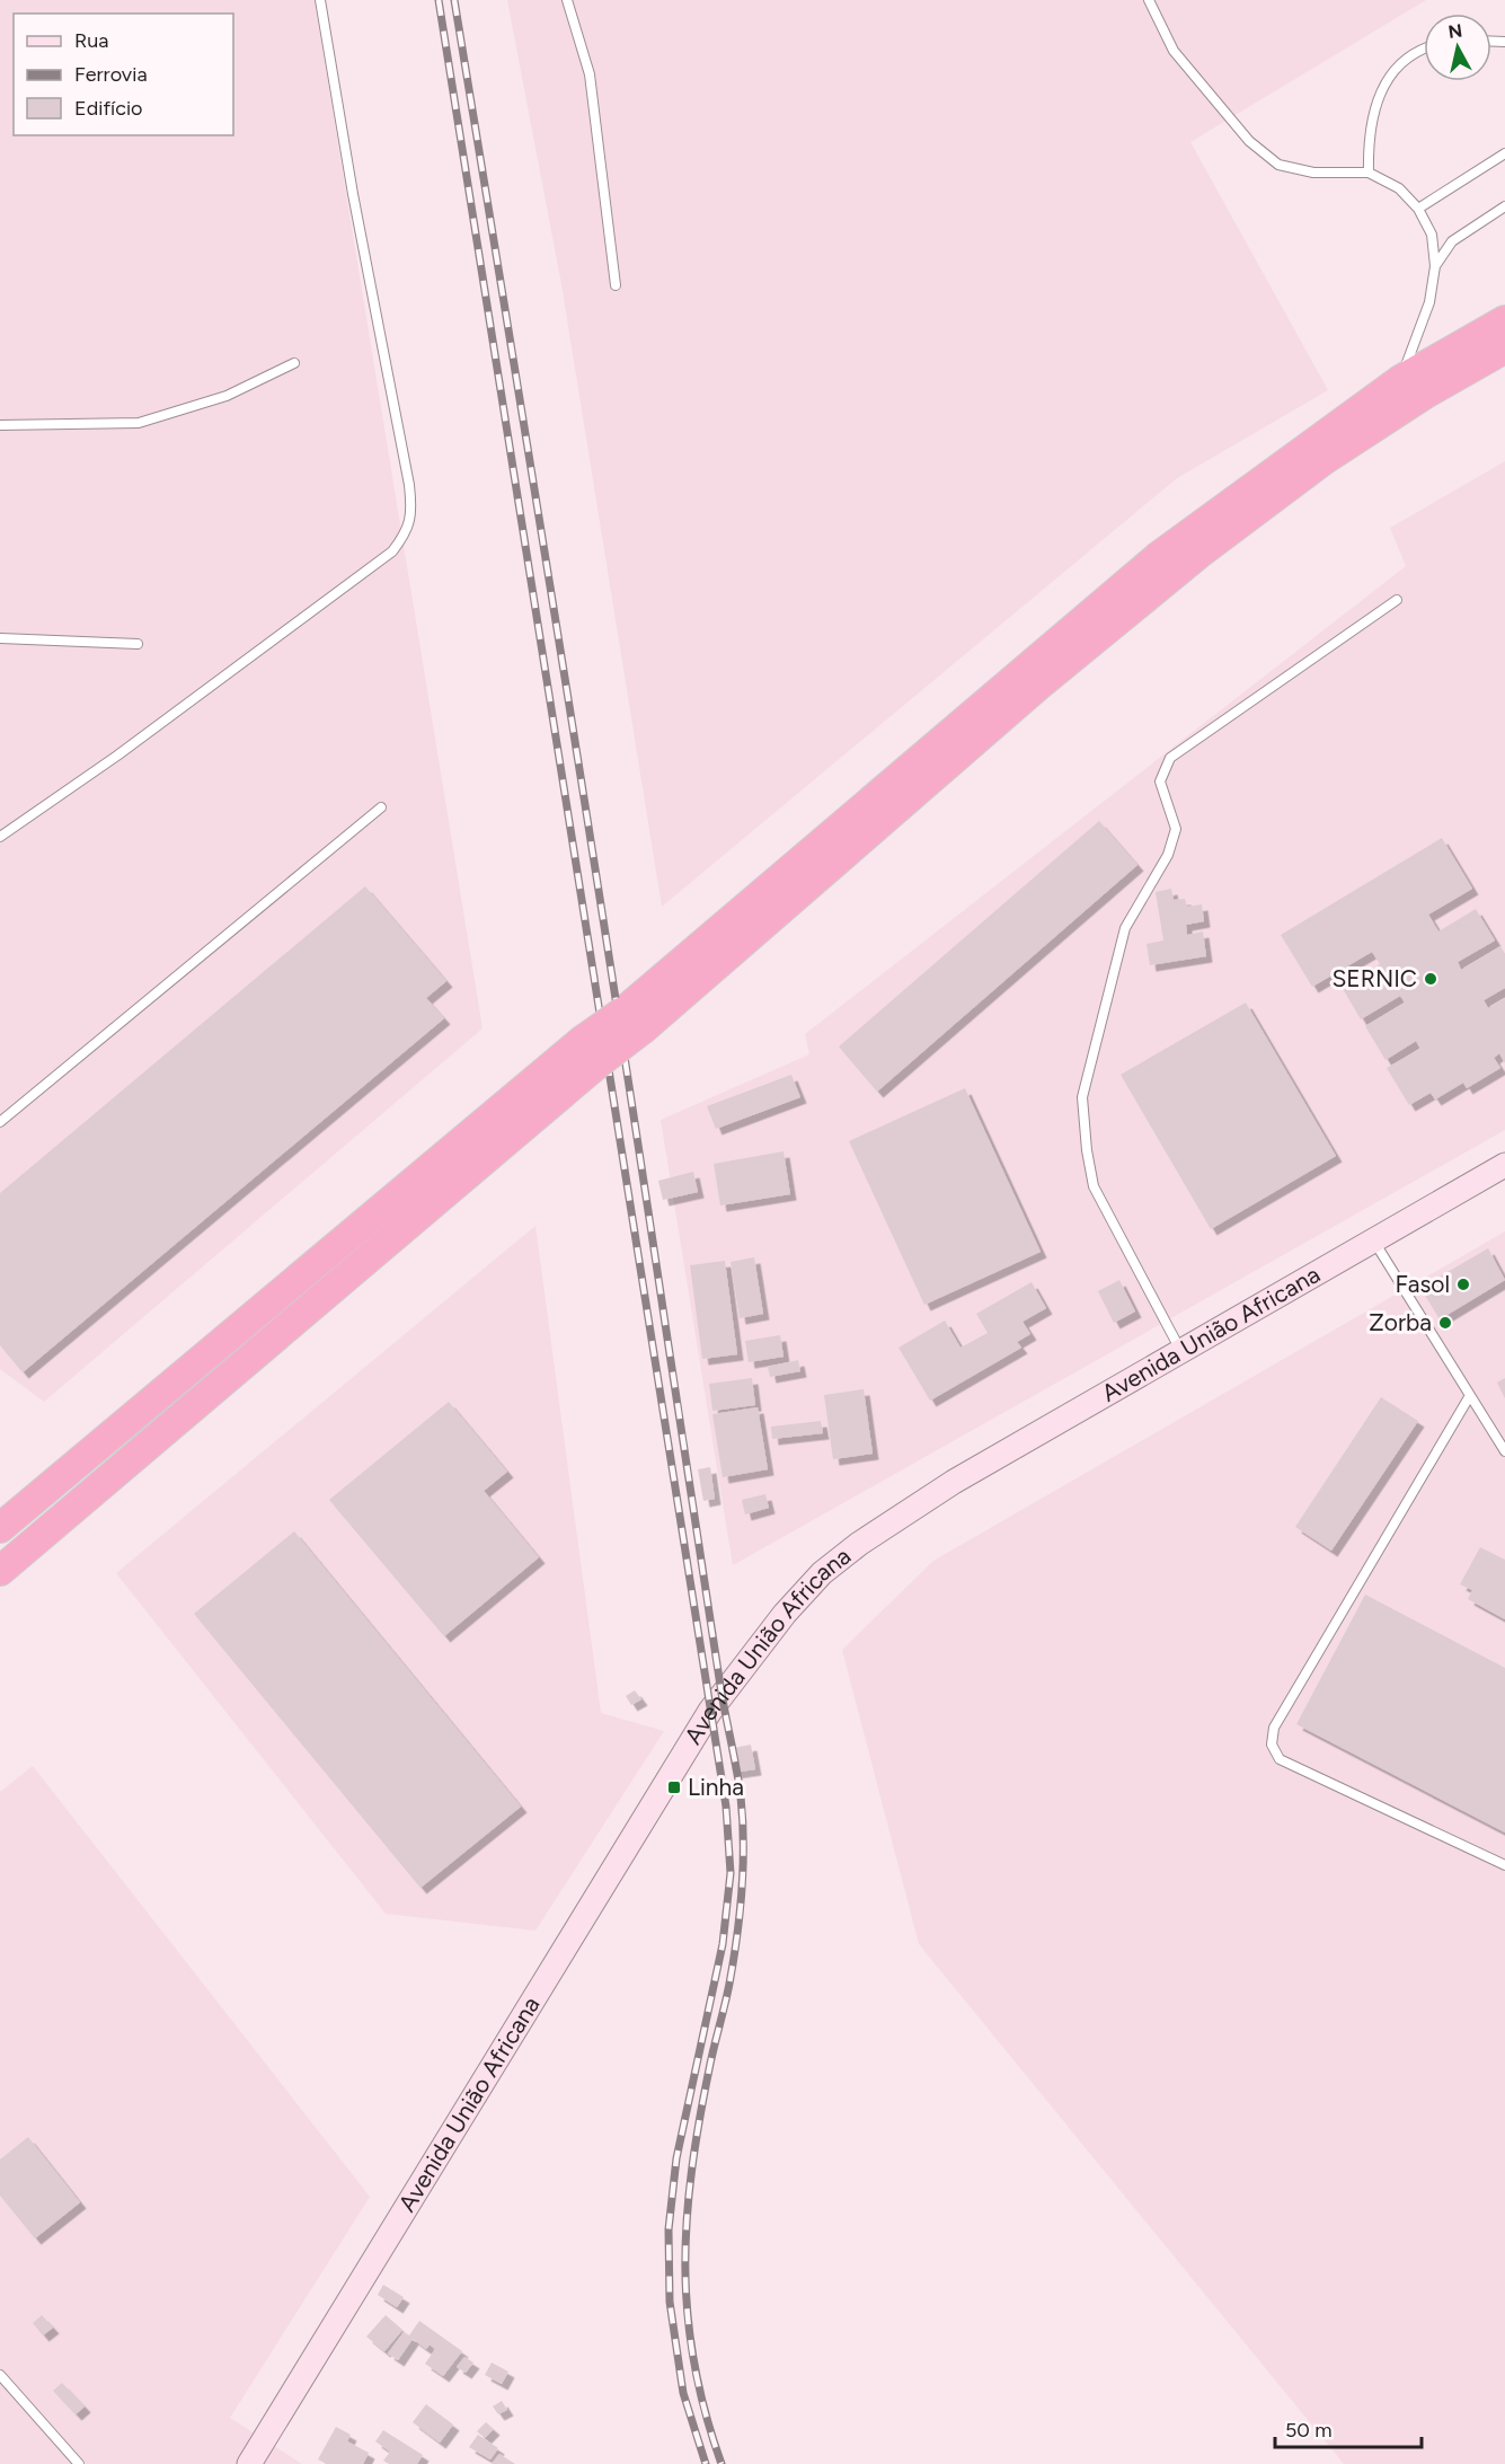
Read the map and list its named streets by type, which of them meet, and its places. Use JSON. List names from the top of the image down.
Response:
{
  "streets": {
    "main road": ["Avenida União Africana"]
  },
  "places": {
    "other": ["SERNIC", "Fasol", "Zorba"],
    "transit": ["Linha"]
  },
  "legend": ["Rua", "Ferrovia", "Edifício"],
  "scale_bar": "50 m",
  "north": "top"
}
